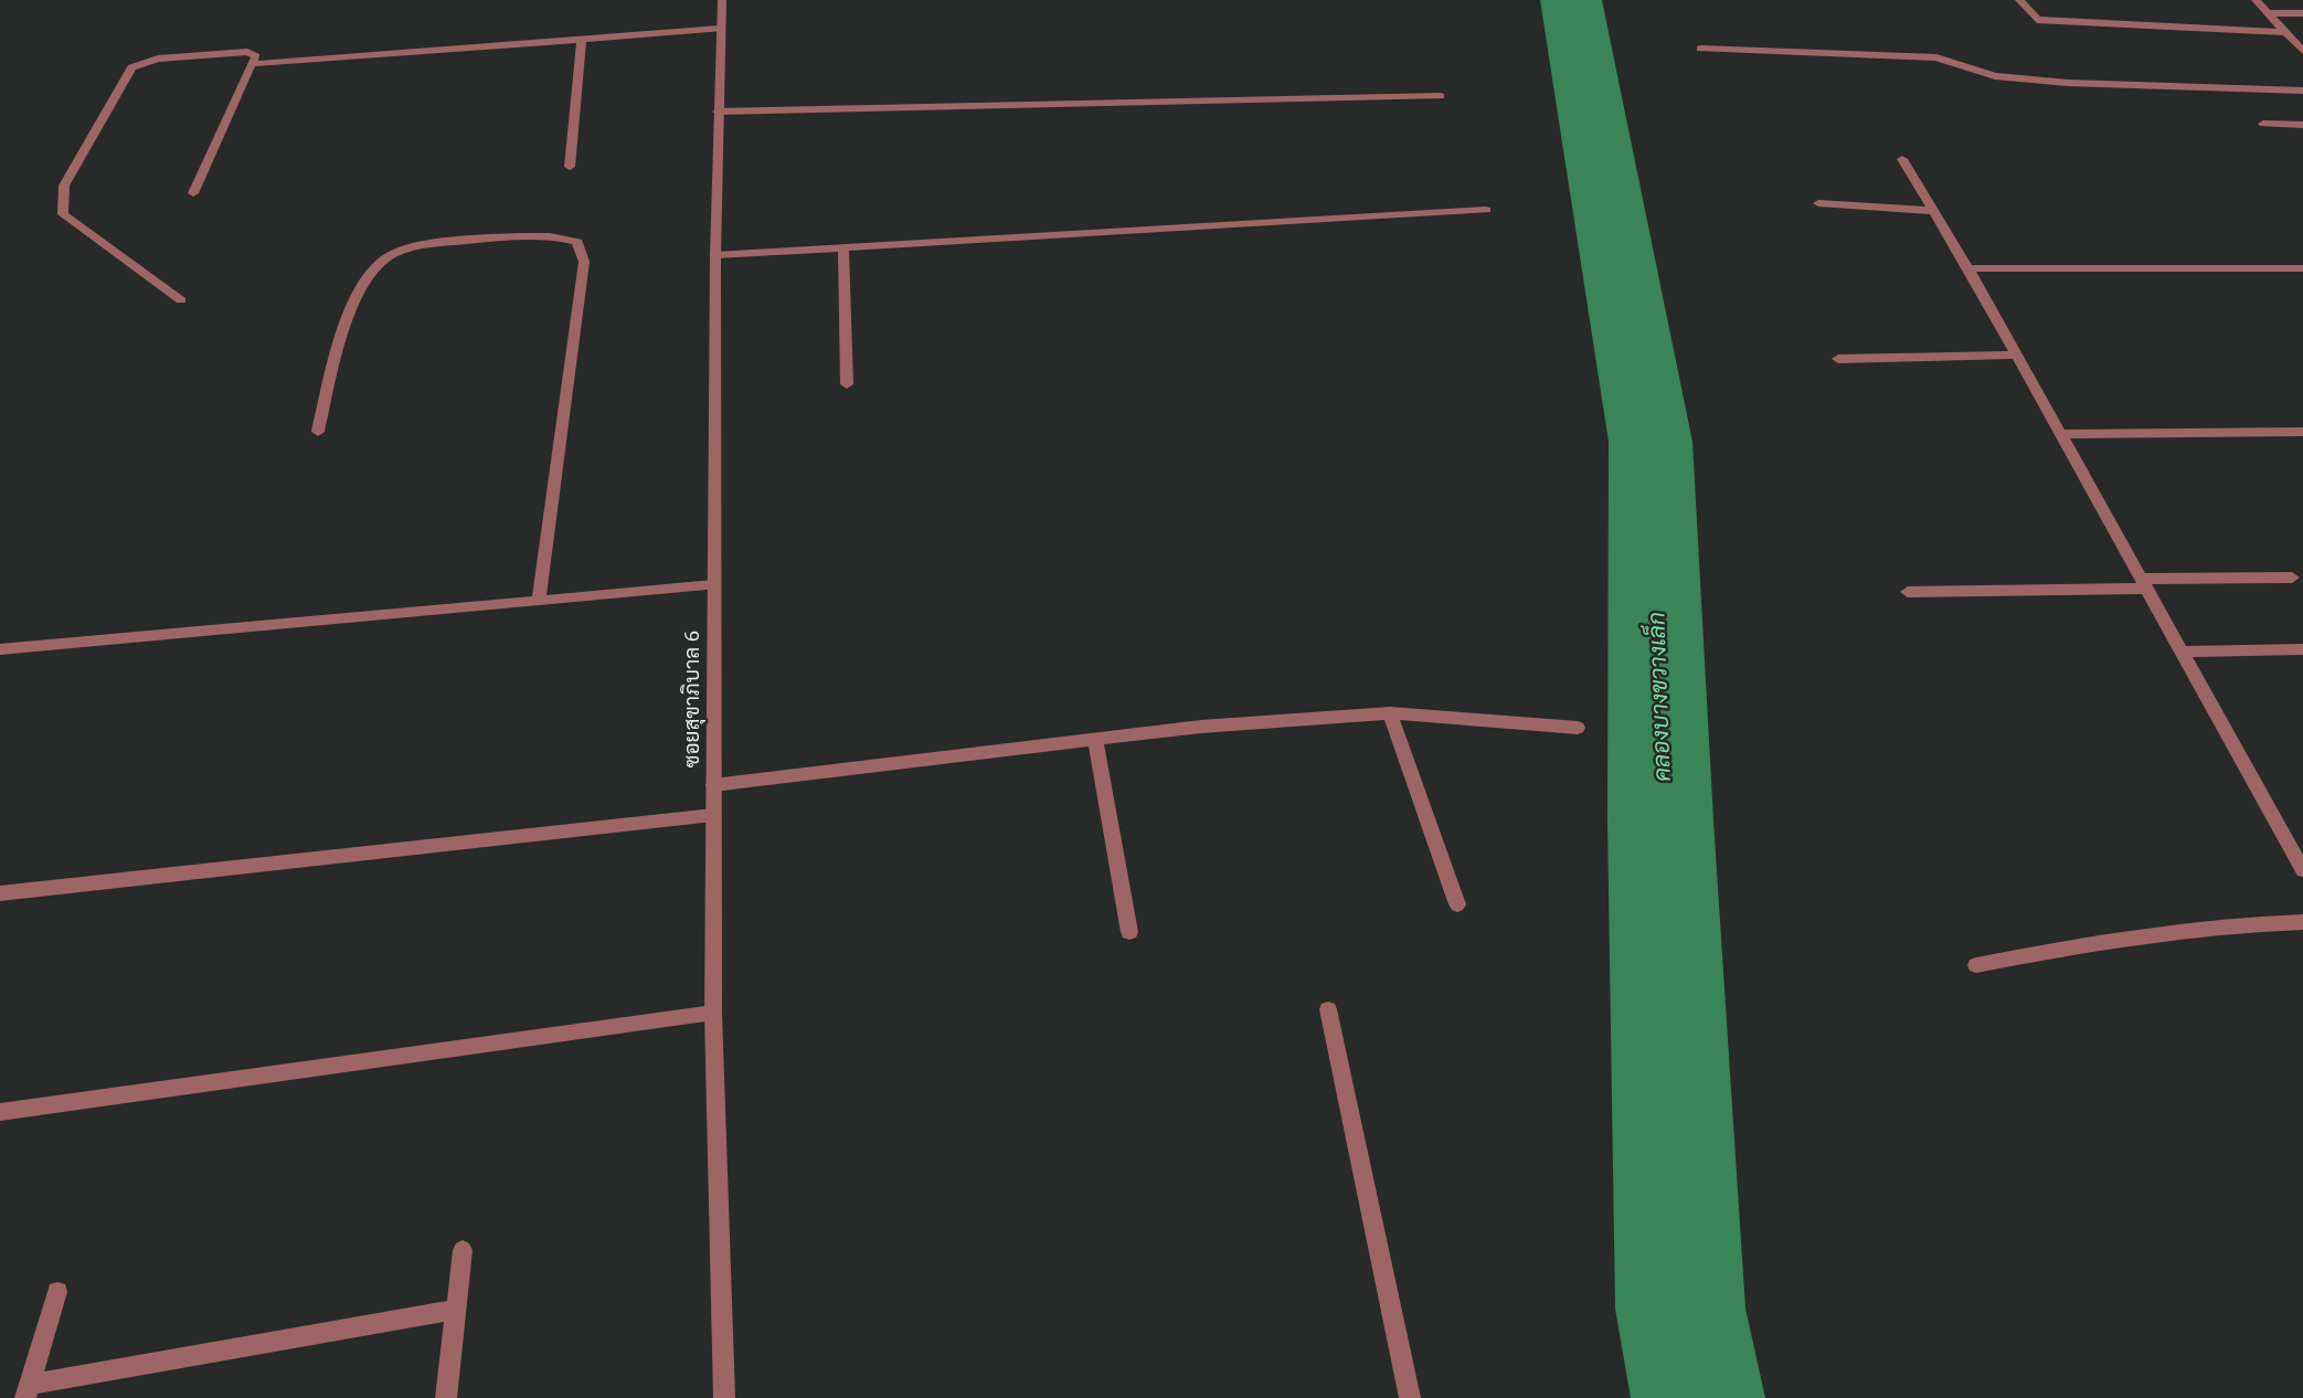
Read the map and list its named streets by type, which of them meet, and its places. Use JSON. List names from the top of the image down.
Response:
{
  "streets": {
    "street": ["ซอยสุขาภิบาล 6"]
  },
  "water": ["คลองบางขวางเล็ก"]
}
